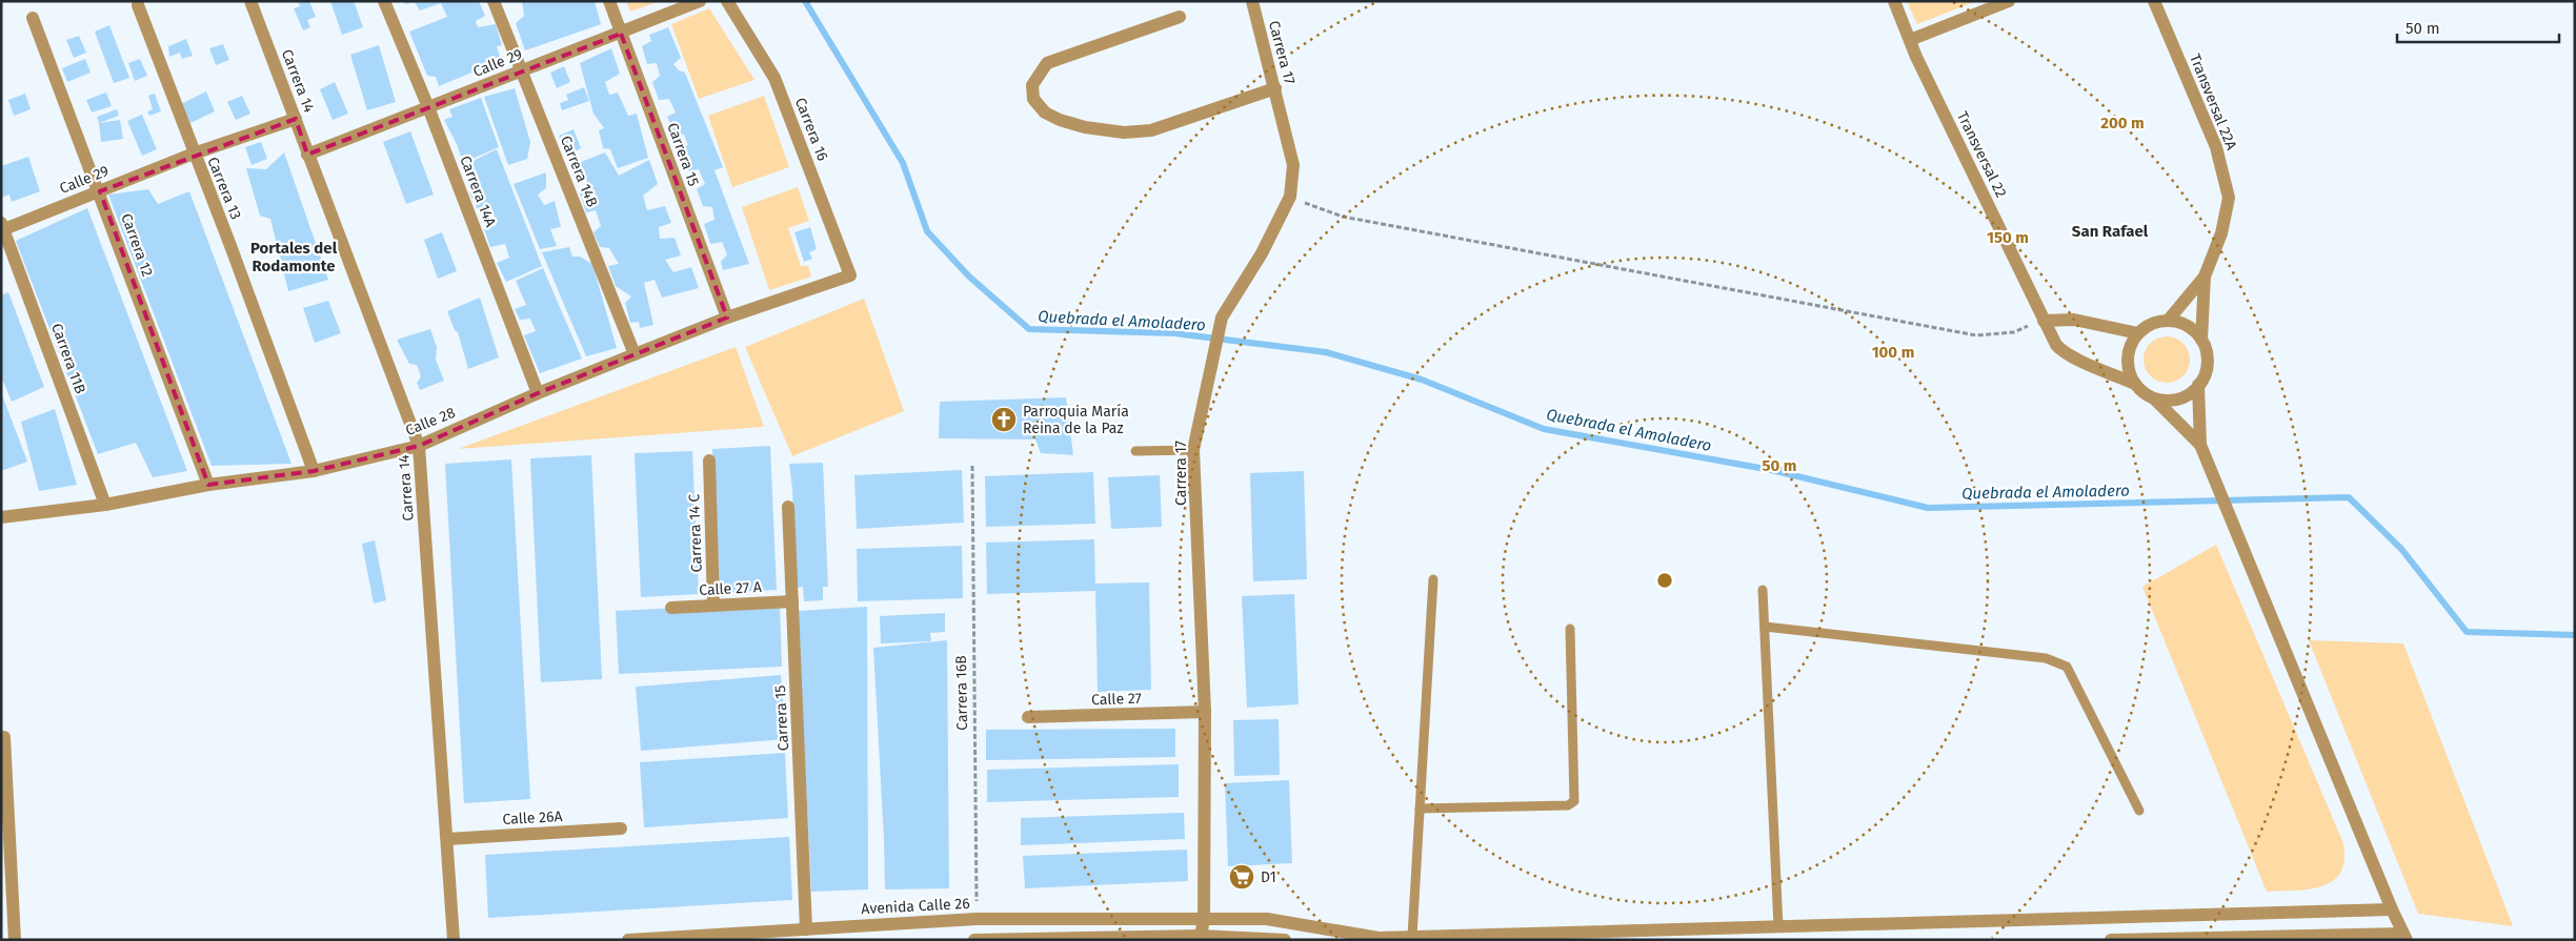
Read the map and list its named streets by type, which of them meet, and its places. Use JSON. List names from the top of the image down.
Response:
{
  "streets": {
    "street": [
      "Carrera 17",
      "Calle 29",
      "Carrera 14",
      "Transversal 22A",
      "Carrera 16",
      "Carrera 15",
      "Transversal 22",
      "Carrera 14B",
      "Carrera 13",
      "Carrera 14A",
      "Carrera 12",
      "Carrera 11B",
      "Calle 28",
      "Carrera 14 C",
      "Calle 27 A",
      "Calle 27",
      "Calle 26A",
      "Avenida Calle 26"
    ],
    "path": ["Carrera 16B"]
  },
  "crossings": [
    ["Carrera 17", "Calle 27"],
    ["Carrera 17", "Avenida Calle 26"],
    ["Calle 29", "Carrera 14"],
    ["Calle 29", "Carrera 15"],
    ["Calle 29", "Carrera 14B"],
    ["Calle 29", "Carrera 13"],
    ["Calle 29", "Carrera 14A"],
    ["Calle 29", "Carrera 12"],
    ["Calle 29", "Carrera 11B"],
    ["Carrera 14", "Calle 28"],
    ["Carrera 14", "Calle 26A"],
    ["Carrera 16", "Calle 28"],
    ["Carrera 15", "Calle 28"],
    ["Carrera 15", "Calle 27 A"],
    ["Carrera 15", "Avenida Calle 26"],
    ["Carrera 14B", "Calle 28"],
    ["Carrera 13", "Calle 28"],
    ["Carrera 14A", "Calle 28"],
    ["Carrera 12", "Calle 28"],
    ["Carrera 11B", "Calle 28"],
    ["Carrera 14 C", "Calle 27 A"],
    ["Carrera 16B", "Avenida Calle 26"]
  ],
  "districts": ["San Rafael", "Portales del Rodamonte"],
  "water": ["Quebrada el Amoladero"],
  "places": {
    "church": ["Parroquia María Reina de la Paz"],
    "supermarket": ["D1"]
  },
  "scale_bar": "50 m",
  "rings": [
    "200 m",
    "150 m",
    "100 m",
    "50 m"
  ]
}
